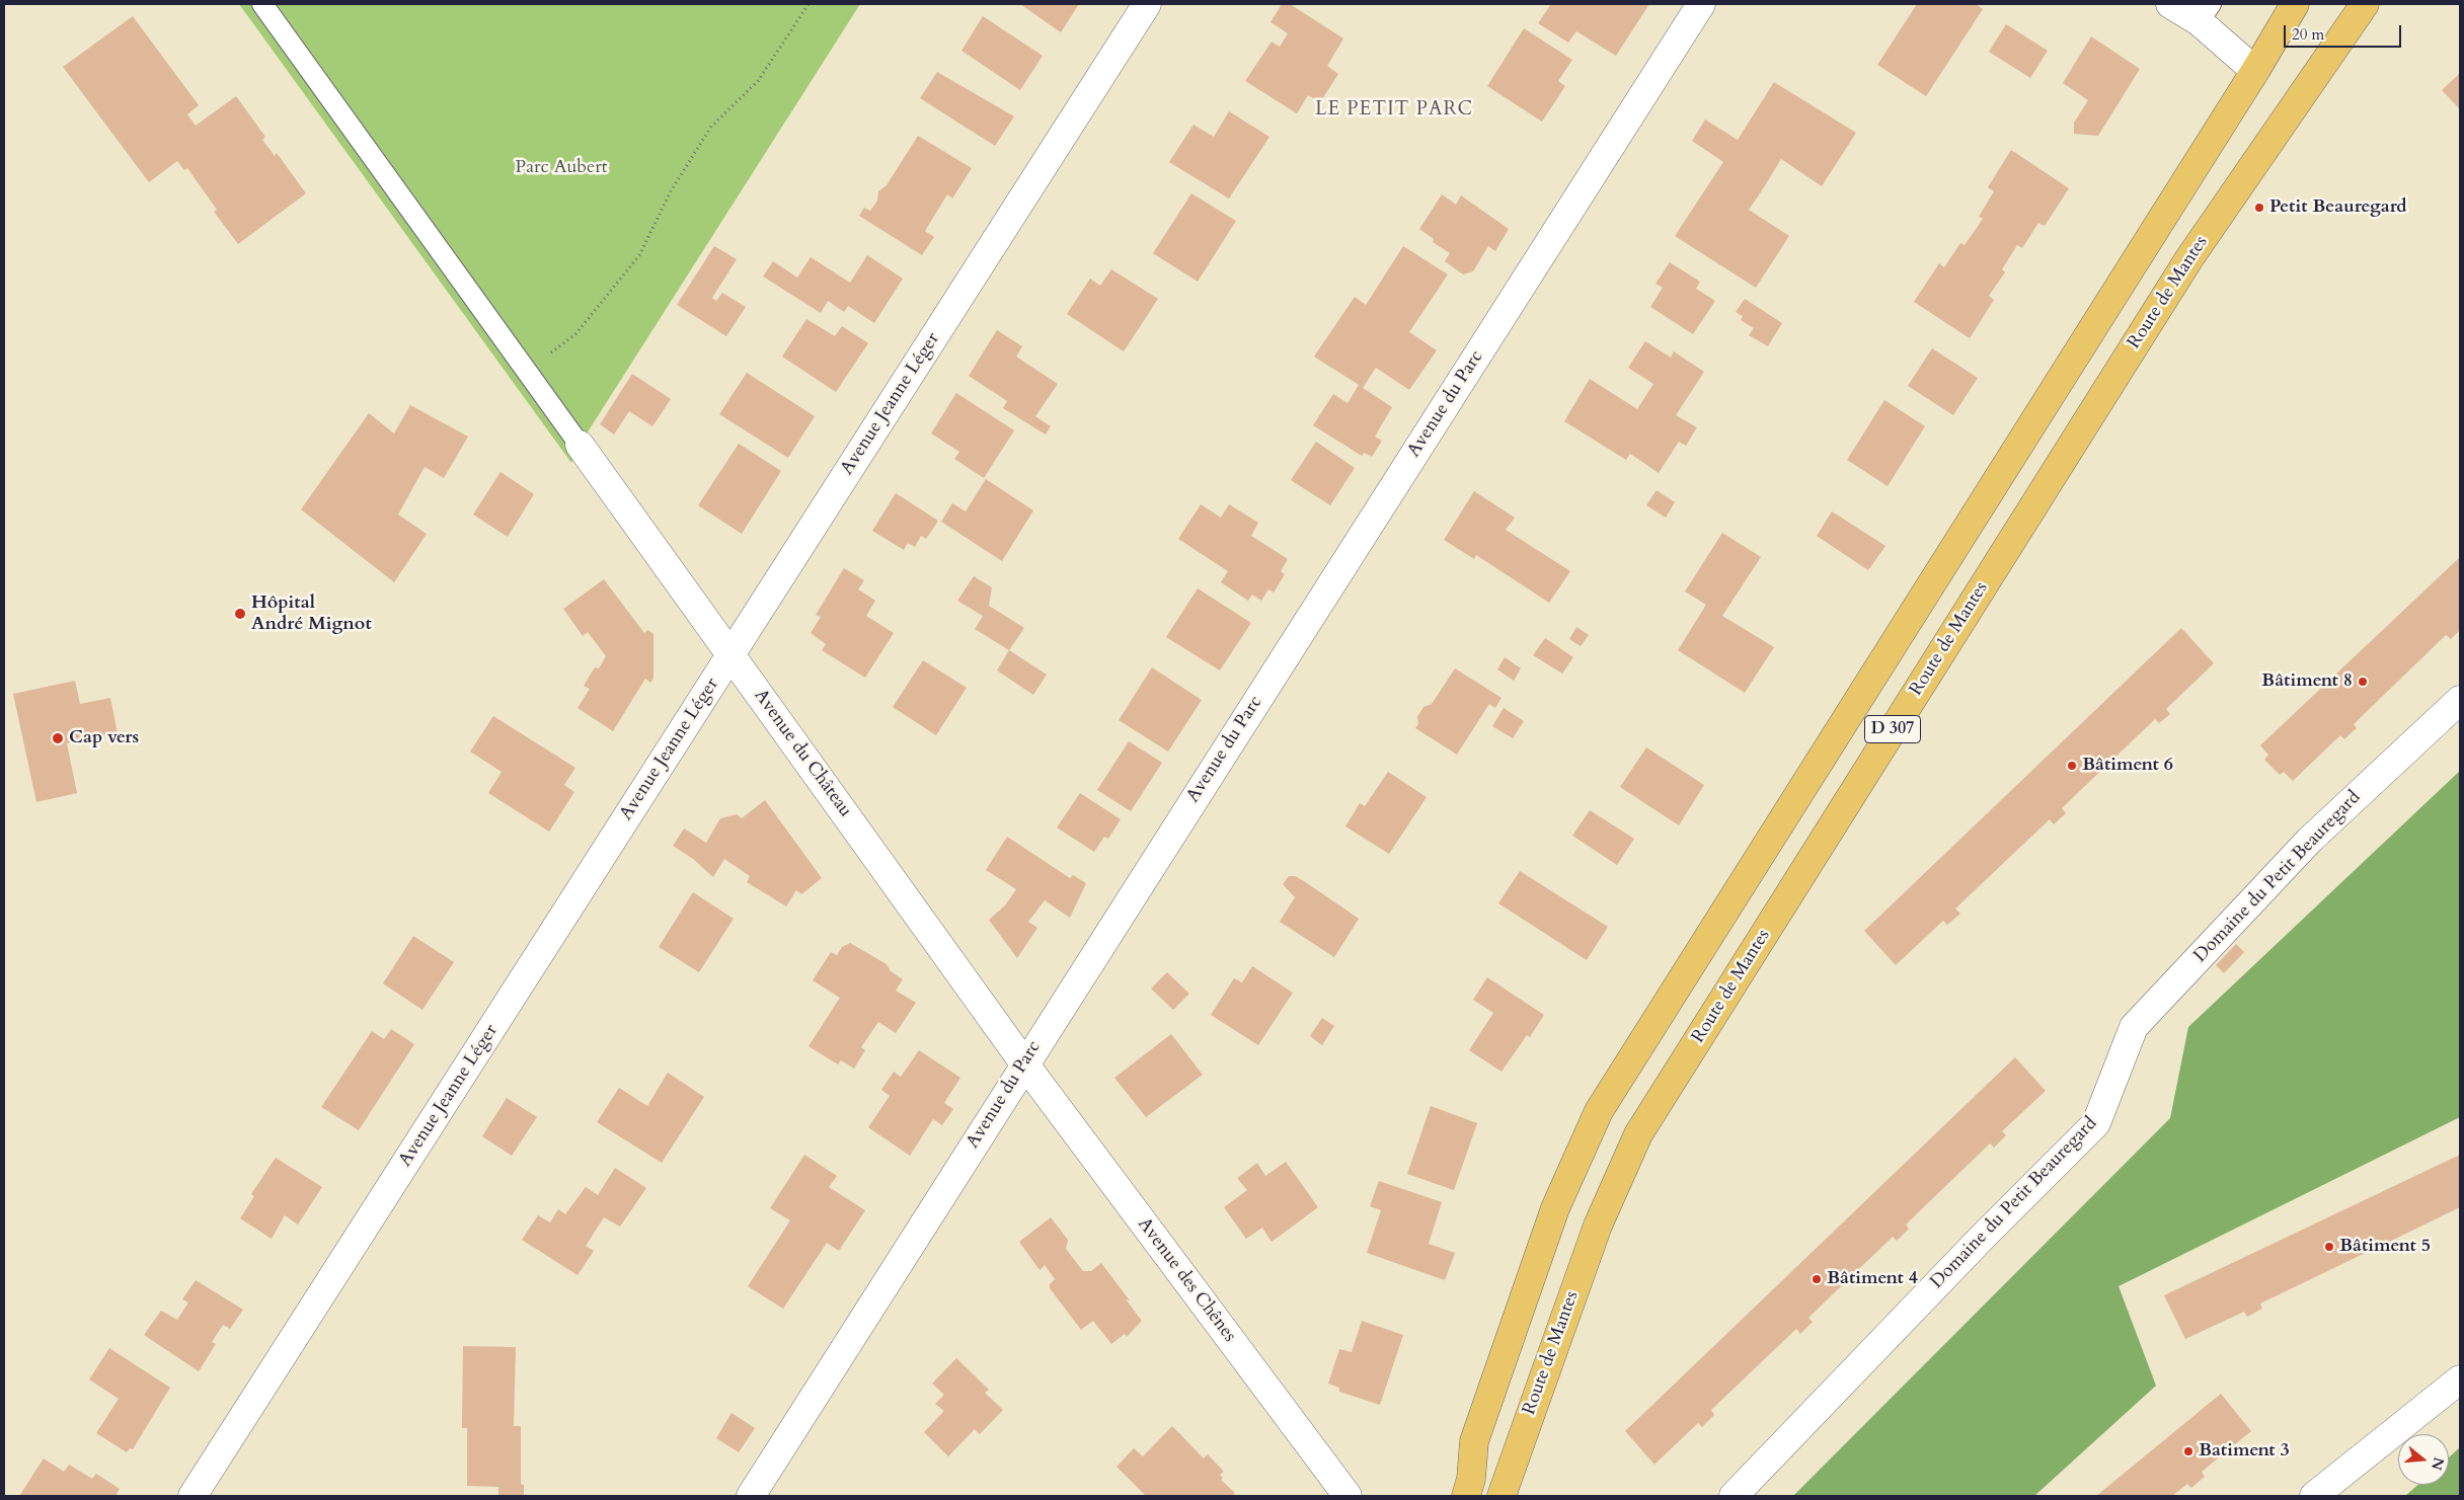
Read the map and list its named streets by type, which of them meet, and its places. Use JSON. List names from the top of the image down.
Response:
{
  "streets": {
    "main road": ["Route de Mantes", "D 307"],
    "street": [
      "Avenue Jeanne Léger",
      "Avenue du Parc",
      "Avenue du Château",
      "Domaine du Petit Beauregard",
      "Avenue des Chênes"
    ]
  },
  "crossings": [
    ["Avenue Jeanne Léger", "Avenue du Château"],
    ["Avenue du Parc", "Avenue du Château"],
    ["Avenue du Parc", "Avenue des Chênes"],
    ["Avenue du Château", "Avenue des Chênes"]
  ],
  "districts": ["LE PETIT PARC"],
  "parks": ["Parc Aubert"],
  "places": [
    "Petit Beauregard",
    "Hôpital André Mignot",
    "Bâtiment 8",
    "Cap vers",
    "Bâtiment 6",
    "Bâtiment 5",
    "Bâtiment 4",
    "Batiment 3"
  ],
  "scale_bar": "20 m",
  "north": "right"
}
